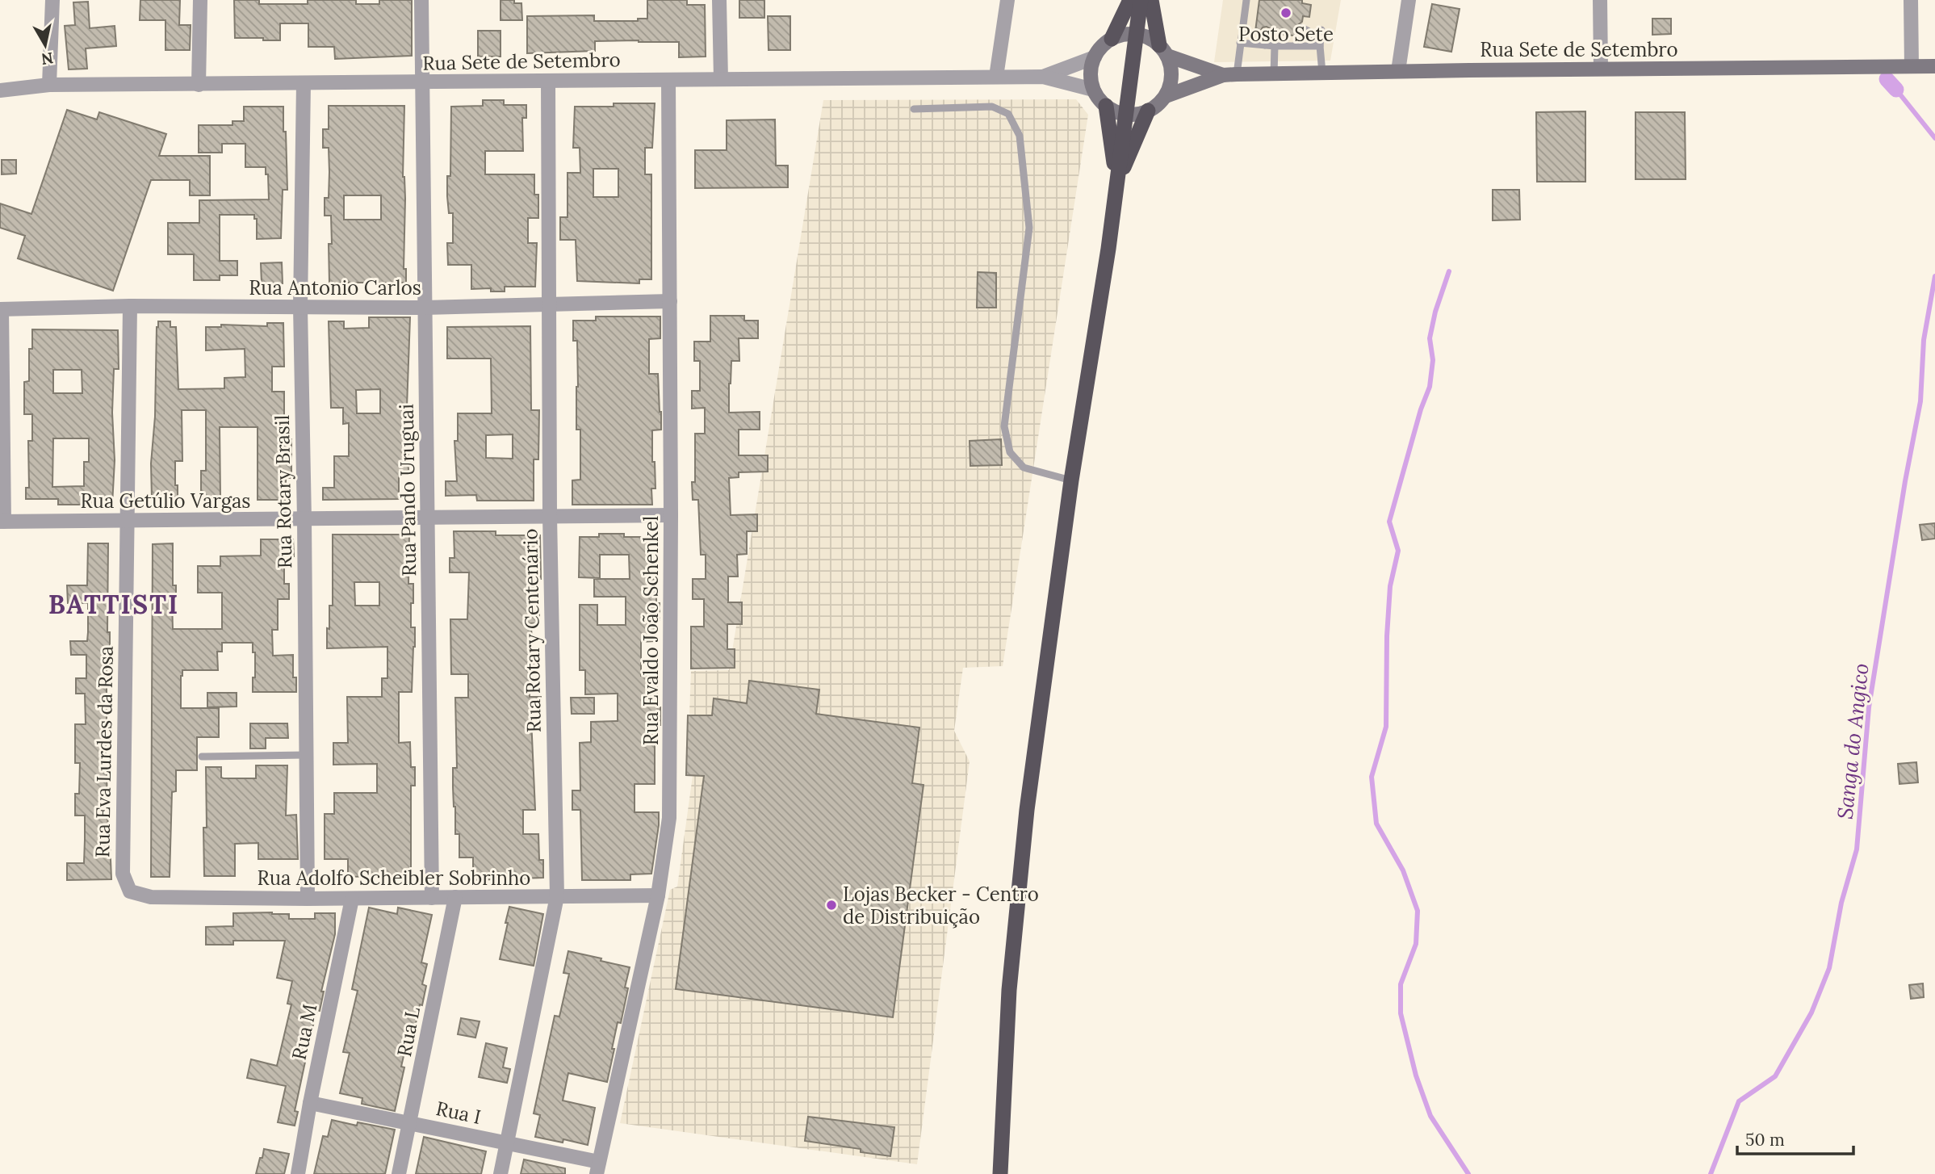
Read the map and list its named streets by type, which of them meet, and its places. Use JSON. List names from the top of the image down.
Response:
{
  "streets": {
    "main road": ["Rua Sete de Setembro"],
    "street": [
      "Rua Antonio Carlos",
      "Rua Pando Uruguai",
      "Rua Rotary Brasil",
      "Rua Getúlio Vargas",
      "Rua Rotary Centenário",
      "Rua Evaldo João Schenkel",
      "Rua Eva Lurdes da Rosa",
      "Rua Adolfo Scheibler Sobrinho",
      "Rua M",
      "Rua L",
      "Rua I"
    ]
  },
  "crossings": [
    ["Rua Sete de Setembro", "Rua Pando Uruguai"],
    ["Rua Sete de Setembro", "Rua Rotary Brasil"],
    ["Rua Sete de Setembro", "Rua Rotary Centenário"],
    ["Rua Sete de Setembro", "Rua Evaldo João Schenkel"],
    ["Rua Antonio Carlos", "Rua Pando Uruguai"],
    ["Rua Antonio Carlos", "Rua Rotary Brasil"],
    ["Rua Antonio Carlos", "Rua Rotary Centenário"],
    ["Rua Antonio Carlos", "Rua Evaldo João Schenkel"],
    ["Rua Antonio Carlos", "Rua Eva Lurdes da Rosa"],
    ["Rua Pando Uruguai", "Rua Getúlio Vargas"],
    ["Rua Pando Uruguai", "Rua Adolfo Scheibler Sobrinho"],
    ["Rua Rotary Brasil", "Rua Getúlio Vargas"],
    ["Rua Rotary Brasil", "Rua Adolfo Scheibler Sobrinho"],
    ["Rua Getúlio Vargas", "Rua Rotary Centenário"],
    ["Rua Getúlio Vargas", "Rua Evaldo João Schenkel"],
    ["Rua Getúlio Vargas", "Rua Eva Lurdes da Rosa"],
    ["Rua Rotary Centenário", "Rua Adolfo Scheibler Sobrinho"],
    ["Rua Rotary Centenário", "Rua I"],
    ["Rua Evaldo João Schenkel", "Rua Adolfo Scheibler Sobrinho"],
    ["Rua Evaldo João Schenkel", "Rua I"],
    ["Rua Eva Lurdes da Rosa", "Rua Adolfo Scheibler Sobrinho"],
    ["Rua Adolfo Scheibler Sobrinho", "Rua M"],
    ["Rua Adolfo Scheibler Sobrinho", "Rua L"],
    ["Rua M", "Rua I"],
    ["Rua L", "Rua I"]
  ],
  "districts": ["BATTISTI"],
  "water": ["Sanga do Angico"],
  "places": ["Posto Sete", "Lojas Becker - Centro de Distribuição"],
  "scale_bar": "50 m",
  "north": "bottom"
}
